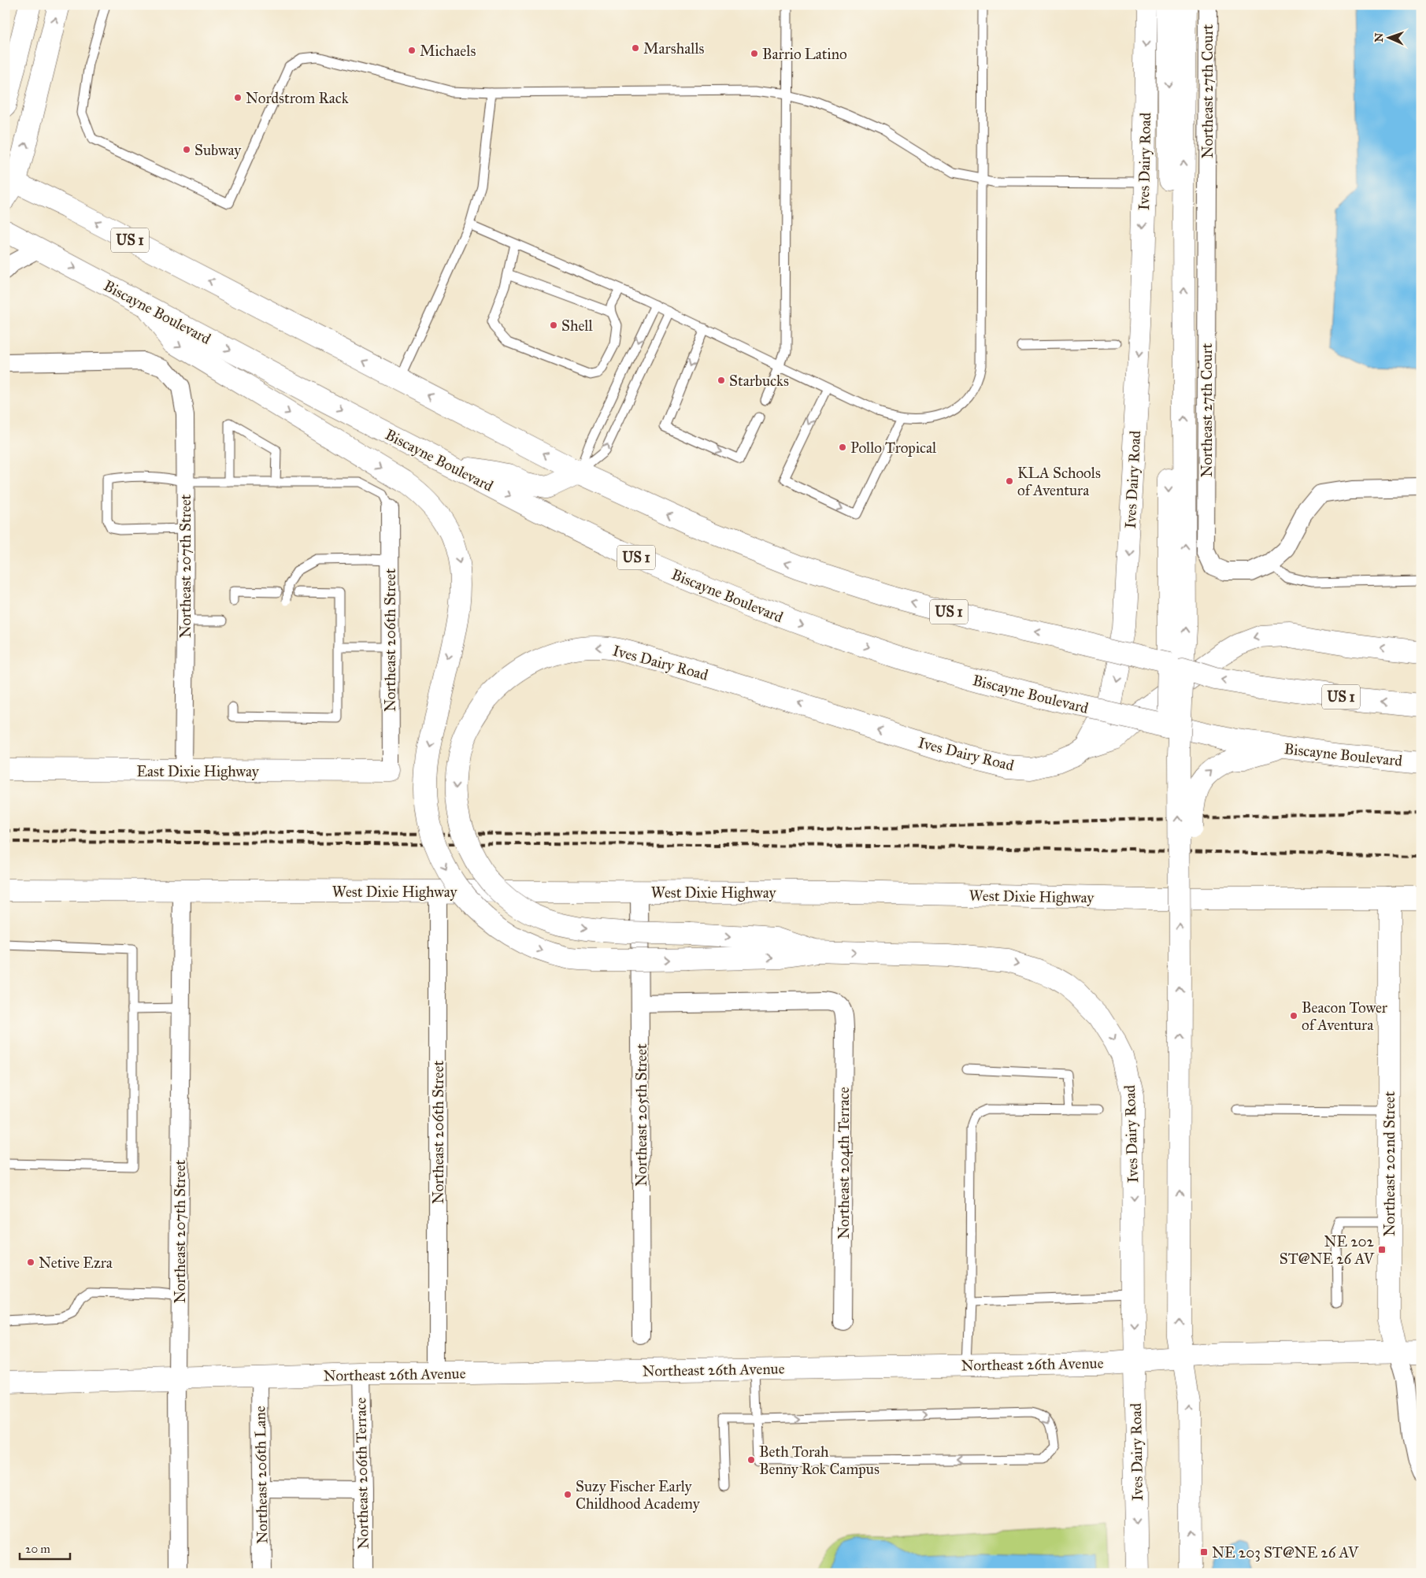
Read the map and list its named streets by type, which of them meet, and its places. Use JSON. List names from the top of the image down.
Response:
{
  "streets": {
    "main road": [
      "Ives Dairy Road",
      "US 1",
      "Biscayne Boulevard",
      "East Dixie Highway",
      "West Dixie Highway",
      "Northeast 202nd Street",
      "Northeast 26th Avenue"
    ],
    "street": [
      "Northeast 27th Court",
      "Northeast 207th Street",
      "Northeast 206th Street",
      "Northeast 205th Street",
      "Northeast 204th Terrace",
      "Northeast 206th Terrace",
      "Northeast 206th Lane"
    ]
  },
  "crossings": [
    ["Ives Dairy Road", "US 1"],
    ["Ives Dairy Road", "Biscayne Boulevard"],
    ["Ives Dairy Road", "Northeast 26th Avenue"],
    ["Northeast 207th Street", "East Dixie Highway"],
    ["Northeast 207th Street", "West Dixie Highway"],
    ["Northeast 207th Street", "Northeast 26th Avenue"],
    ["Northeast 206th Street", "East Dixie Highway"],
    ["Northeast 206th Street", "West Dixie Highway"],
    ["Northeast 206th Street", "Northeast 26th Avenue"],
    ["West Dixie Highway", "Northeast 205th Street"],
    ["West Dixie Highway", "Northeast 202nd Street"],
    ["Northeast 205th Street", "Northeast 204th Terrace"],
    ["Northeast 202nd Street", "Northeast 26th Avenue"],
    ["Northeast 26th Avenue", "Northeast 206th Terrace"],
    ["Northeast 26th Avenue", "Northeast 206th Lane"]
  ],
  "places": {
    "other": [
      "Marshalls",
      "Michaels",
      "Barrio Latino",
      "Nordstrom Rack",
      "Subway",
      "Shell",
      "Starbucks",
      "Pollo Tropical",
      "KLA Schools of Aventura",
      "Beacon Tower of Aventura",
      "Netive Ezra",
      "Beth Torah Benny Rok Campus",
      "Suzy Fischer Early Childhood Academy"
    ],
    "transit": ["NE 202 ST@NE 26 AV", "NE 203 ST@NE 26 AV"]
  },
  "scale_bar": "20 m",
  "north": "left"
}
